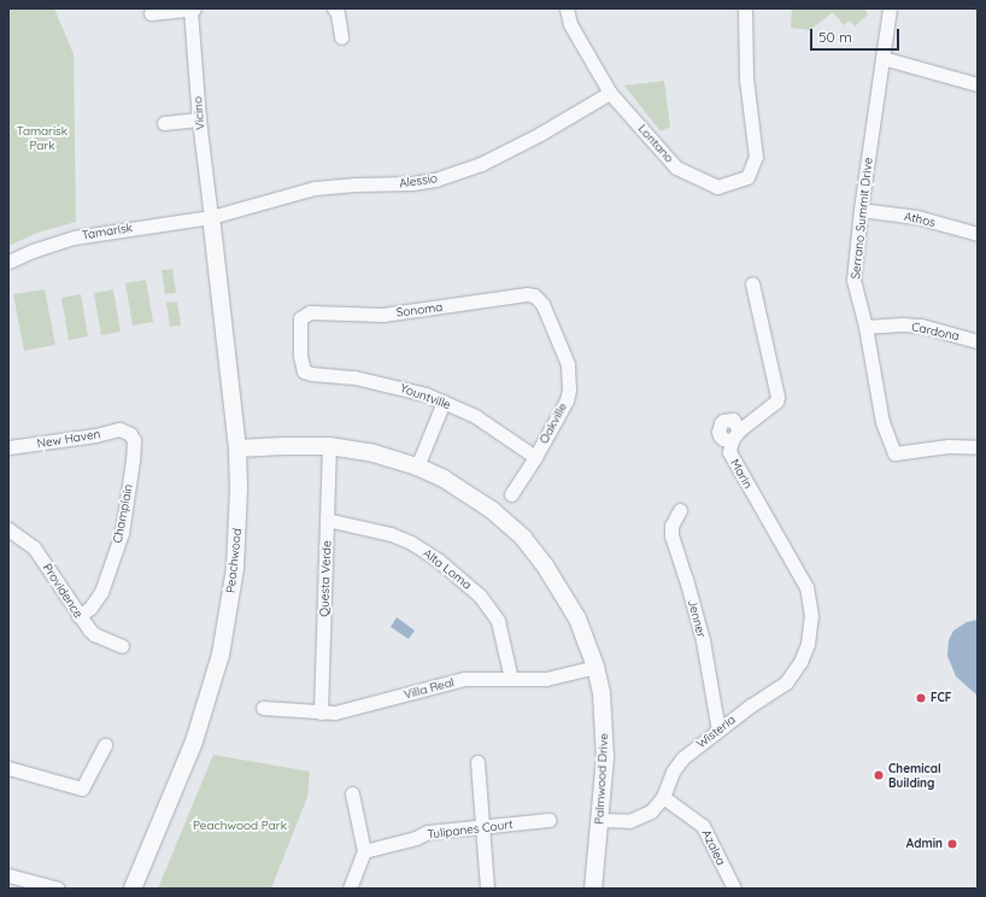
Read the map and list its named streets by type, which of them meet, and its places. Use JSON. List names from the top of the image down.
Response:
{
  "streets": {
    "street": [
      "Vicino",
      "Lontano",
      "Alessio",
      "Serrano Summit Drive",
      "Athos",
      "Tamarisk",
      "Sonoma",
      "Cardona",
      "Yountville",
      "Oakville",
      "New Haven",
      "Marin",
      "Champlain",
      "Peachwood",
      "Alta Loma",
      "Questa Verde",
      "Providence",
      "Jenner",
      "Villa Real",
      "Wisteria",
      "Palmwood Drive",
      "Tulipanes Court",
      "Azalea"
    ]
  },
  "crossings": [
    ["Vicino", "Alessio"],
    ["Vicino", "Tamarisk"],
    ["Vicino", "Peachwood"],
    ["Lontano", "Alessio"],
    ["Alessio", "Tamarisk"],
    ["Alessio", "Peachwood"],
    ["Serrano Summit Drive", "Athos"],
    ["Serrano Summit Drive", "Cardona"],
    ["Tamarisk", "Peachwood"],
    ["Sonoma", "Yountville"],
    ["Sonoma", "Oakville"],
    ["Yountville", "Oakville"],
    ["New Haven", "Champlain"],
    ["Marin", "Wisteria"],
    ["Champlain", "Providence"],
    ["Peachwood", "Palmwood Drive"],
    ["Alta Loma", "Questa Verde"],
    ["Alta Loma", "Villa Real"],
    ["Questa Verde", "Villa Real"],
    ["Questa Verde", "Palmwood Drive"],
    ["Jenner", "Wisteria"],
    ["Villa Real", "Palmwood Drive"],
    ["Wisteria", "Palmwood Drive"],
    ["Wisteria", "Azalea"]
  ],
  "parks": ["Tamarisk Park", "Peachwood Park"],
  "places": ["FCF", "Chemical Building", "Admin"],
  "scale_bar": "50 m"
}
